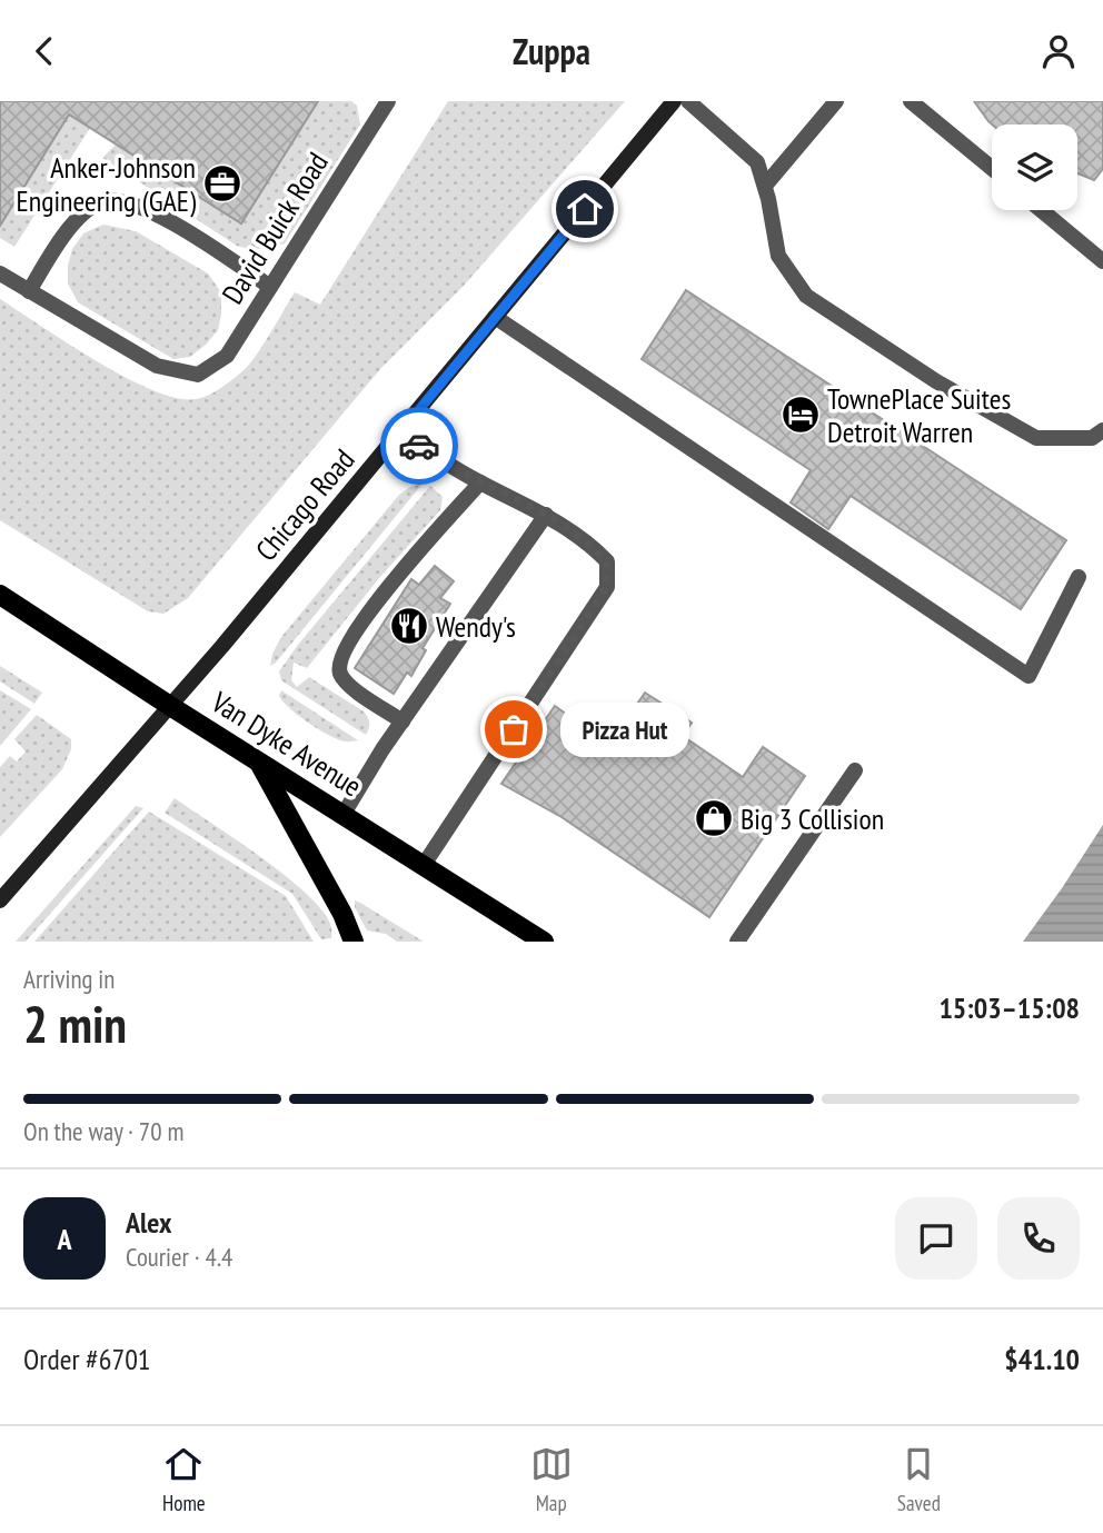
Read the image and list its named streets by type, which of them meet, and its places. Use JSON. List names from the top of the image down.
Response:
{
  "streets": {
    "main road": ["Chicago Road", "Van Dyke Avenue"],
    "lane": ["David Buick Road"]
  },
  "crossings": [
    ["Chicago Road", "Van Dyke Avenue"]
  ],
  "places": {
    "office": ["Anker-Johnson Engineering (GAE)"],
    "hotel": ["TownePlace Suites Detroit Warren"],
    "restaurant": ["Wendy's"],
    "other": ["Pizza Hut"],
    "shop": ["Big 3 Collision"]
  },
  "page": {
    "header": "Zuppa",
    "bubble": "Pizza Hut",
    "heading": ["2 min", "Arriving in", "15:03–15:08"],
    "panel": [
      "Alex",
      "Courier · 4.4",
      "Order #6701",
      "$41.10"
    ],
    "bar": "On the way · 70 m",
    "round": "A",
    "tabs": ["Home", "Map", "Saved"]
  }
}
